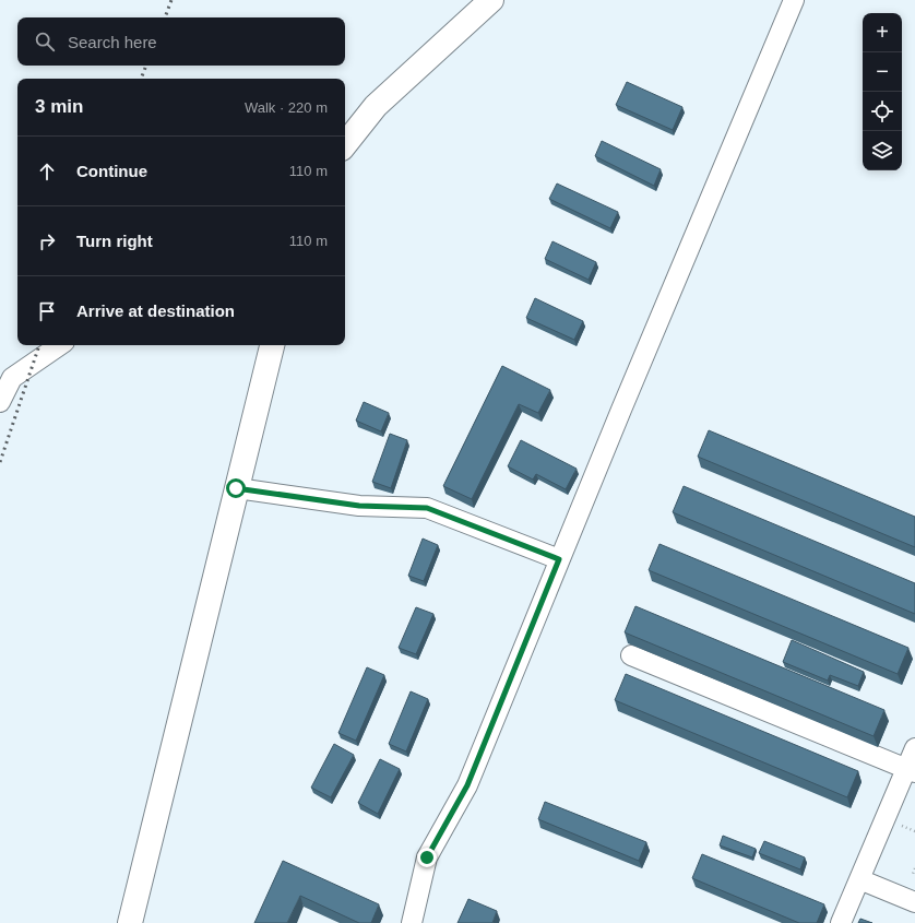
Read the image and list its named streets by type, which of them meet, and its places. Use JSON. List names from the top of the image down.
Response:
{
  "page": {
    "map_buttons": ["+", "−"],
    "search": "Search here",
    "heading": ["3 min", "Walk · 220 m"],
    "list": [
      ["Continue", "110 m"],
      ["Turn right", "110 m"],
      "Arrive at destination"
    ]
  }
}
